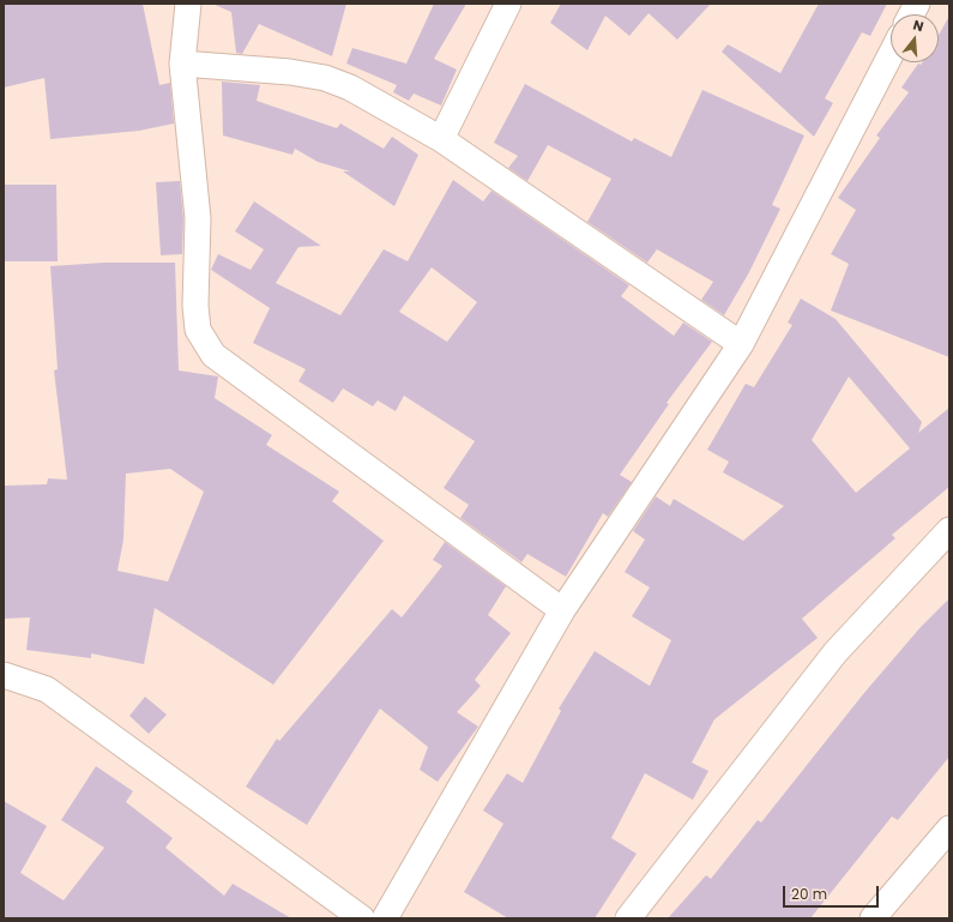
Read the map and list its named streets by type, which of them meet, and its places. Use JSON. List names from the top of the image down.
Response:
{
  "scale_bar": "20 m",
  "north": "top"
}
